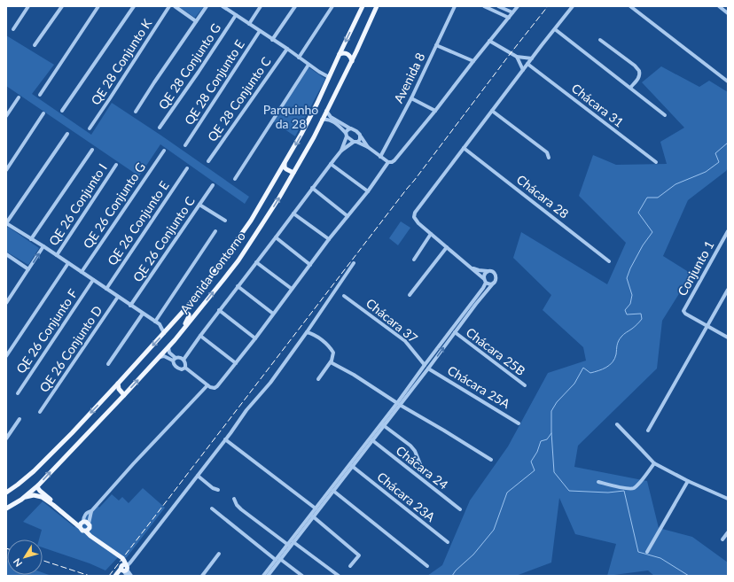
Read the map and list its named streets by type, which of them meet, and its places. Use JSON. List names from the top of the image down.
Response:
{
  "streets": {
    "main road": ["Avenida Contorno"],
    "street": [
      "QE 28 Conjunto K",
      "QE 28 Conjunto G",
      "Avenida 8",
      "QE 28 Conjunto E",
      "QE 28 Conjunto C",
      "Chácara 31",
      "Chácara 28",
      "QE 26 Conjunto I",
      "QE 26 Conjunto G",
      "QE 26 Conjunto E",
      "QE 26 Conjunto C",
      "Conjunto 1",
      "Chácara 37",
      "QE 26 Conjunto F",
      "QE 26 Conjunto D",
      "Chácara 25B",
      "Chácara 25A",
      "Chácara 24",
      "Chácara 23A"
    ]
  },
  "parks": ["Parquinho da 28"],
  "north": "bottom left"
}
